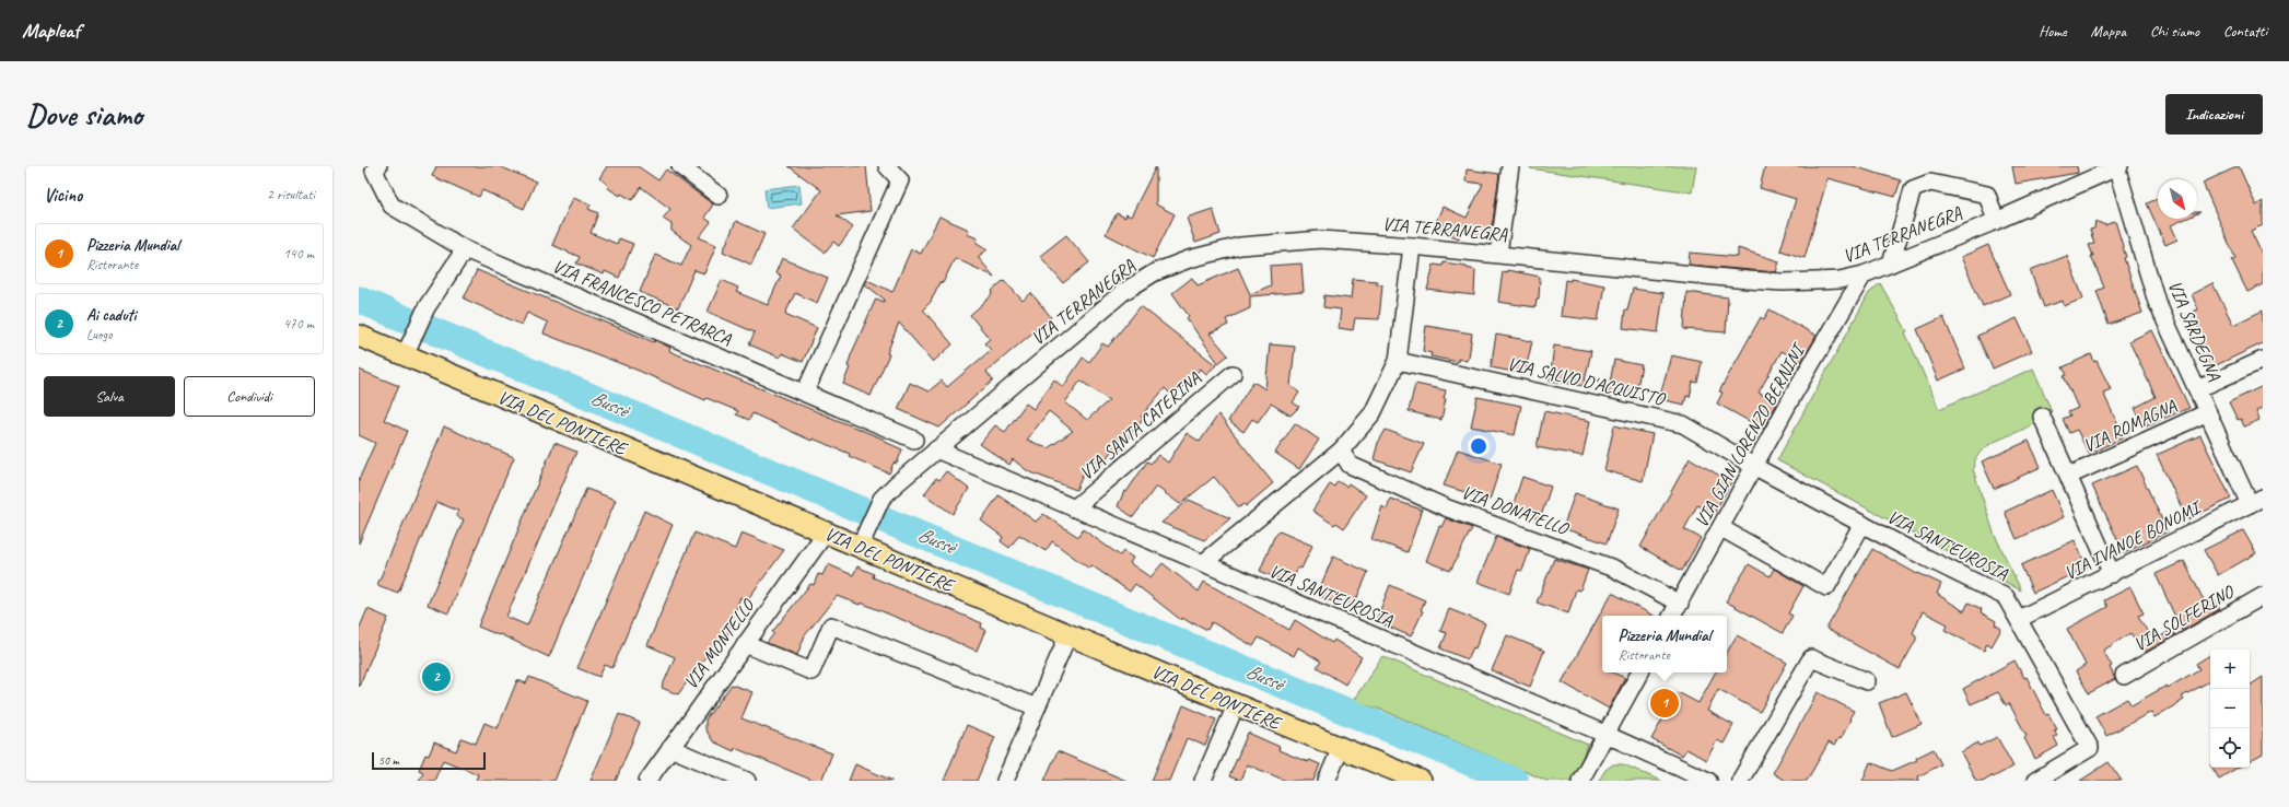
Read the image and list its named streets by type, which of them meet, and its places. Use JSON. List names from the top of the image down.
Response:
{
  "streets": {
    "main road": ["VIA DEL PONTIERE"],
    "street": [
      "VIA TERRANEGRA",
      "VIA FRANCESCO PETRARCA",
      "VIA SARDEGNA",
      "VIA SALVO D'ACQUISTO",
      "VIA SANTA CATERINA",
      "VIA ROMAGNA",
      "VIA GIAN LORENZO BERNINI",
      "VIA DONATELLO",
      "VIA IVANOE BONOMI",
      "VIA SANT'EUROSIA",
      "VIA SOLFERINO",
      "VIA MONTELLO"
    ]
  },
  "crossings": [
    ["VIA TERRANEGRA", "VIA SARDEGNA"],
    ["VIA TERRANEGRA", "VIA DEL PONTIERE"],
    ["VIA TERRANEGRA", "VIA GIAN LORENZO BERNINI"],
    ["VIA TERRANEGRA", "VIA SANT'EUROSIA"],
    ["VIA SARDEGNA", "VIA ROMAGNA"],
    ["VIA SARDEGNA", "VIA IVANOE BONOMI"],
    ["VIA SALVO D'ACQUISTO", "VIA GIAN LORENZO BERNINI"],
    ["VIA SALVO D'ACQUISTO", "VIA SANT'EUROSIA"],
    ["VIA DEL PONTIERE", "VIA MONTELLO"],
    ["VIA SANTA CATERINA", "VIA SANT'EUROSIA"],
    ["VIA GIAN LORENZO BERNINI", "VIA DONATELLO"],
    ["VIA GIAN LORENZO BERNINI", "VIA SANT'EUROSIA"],
    ["VIA IVANOE BONOMI", "VIA SANT'EUROSIA"]
  ],
  "water": ["Bussè"],
  "scale_bar": "50 m",
  "north": "bottom right",
  "page": {
    "header": "Mapleaf",
    "nav": [
      "Home",
      "Mappa",
      "Chi siamo",
      "Contatti"
    ],
    "buttons": [
      "Indicazioni",
      ["Salva", "Condividi"]
    ],
    "title": "Dove siamo",
    "heading": ["Vicino", "2 risultati"],
    "list": [
      {
        "mark": "1",
        "name": "Pizzeria Mundial",
        "note": "Ristorante",
        "value": "140 m"
      },
      {
        "mark": "2",
        "name": "Ai caduti",
        "note": "Luogo",
        "value": "470 m"
      }
    ],
    "popup": ["Pizzeria Mundial", "Ristorante"],
    "map_buttons": ["+", "−"],
    "pins": ["2", "1"],
    "scale": "50 m"
  }
}
